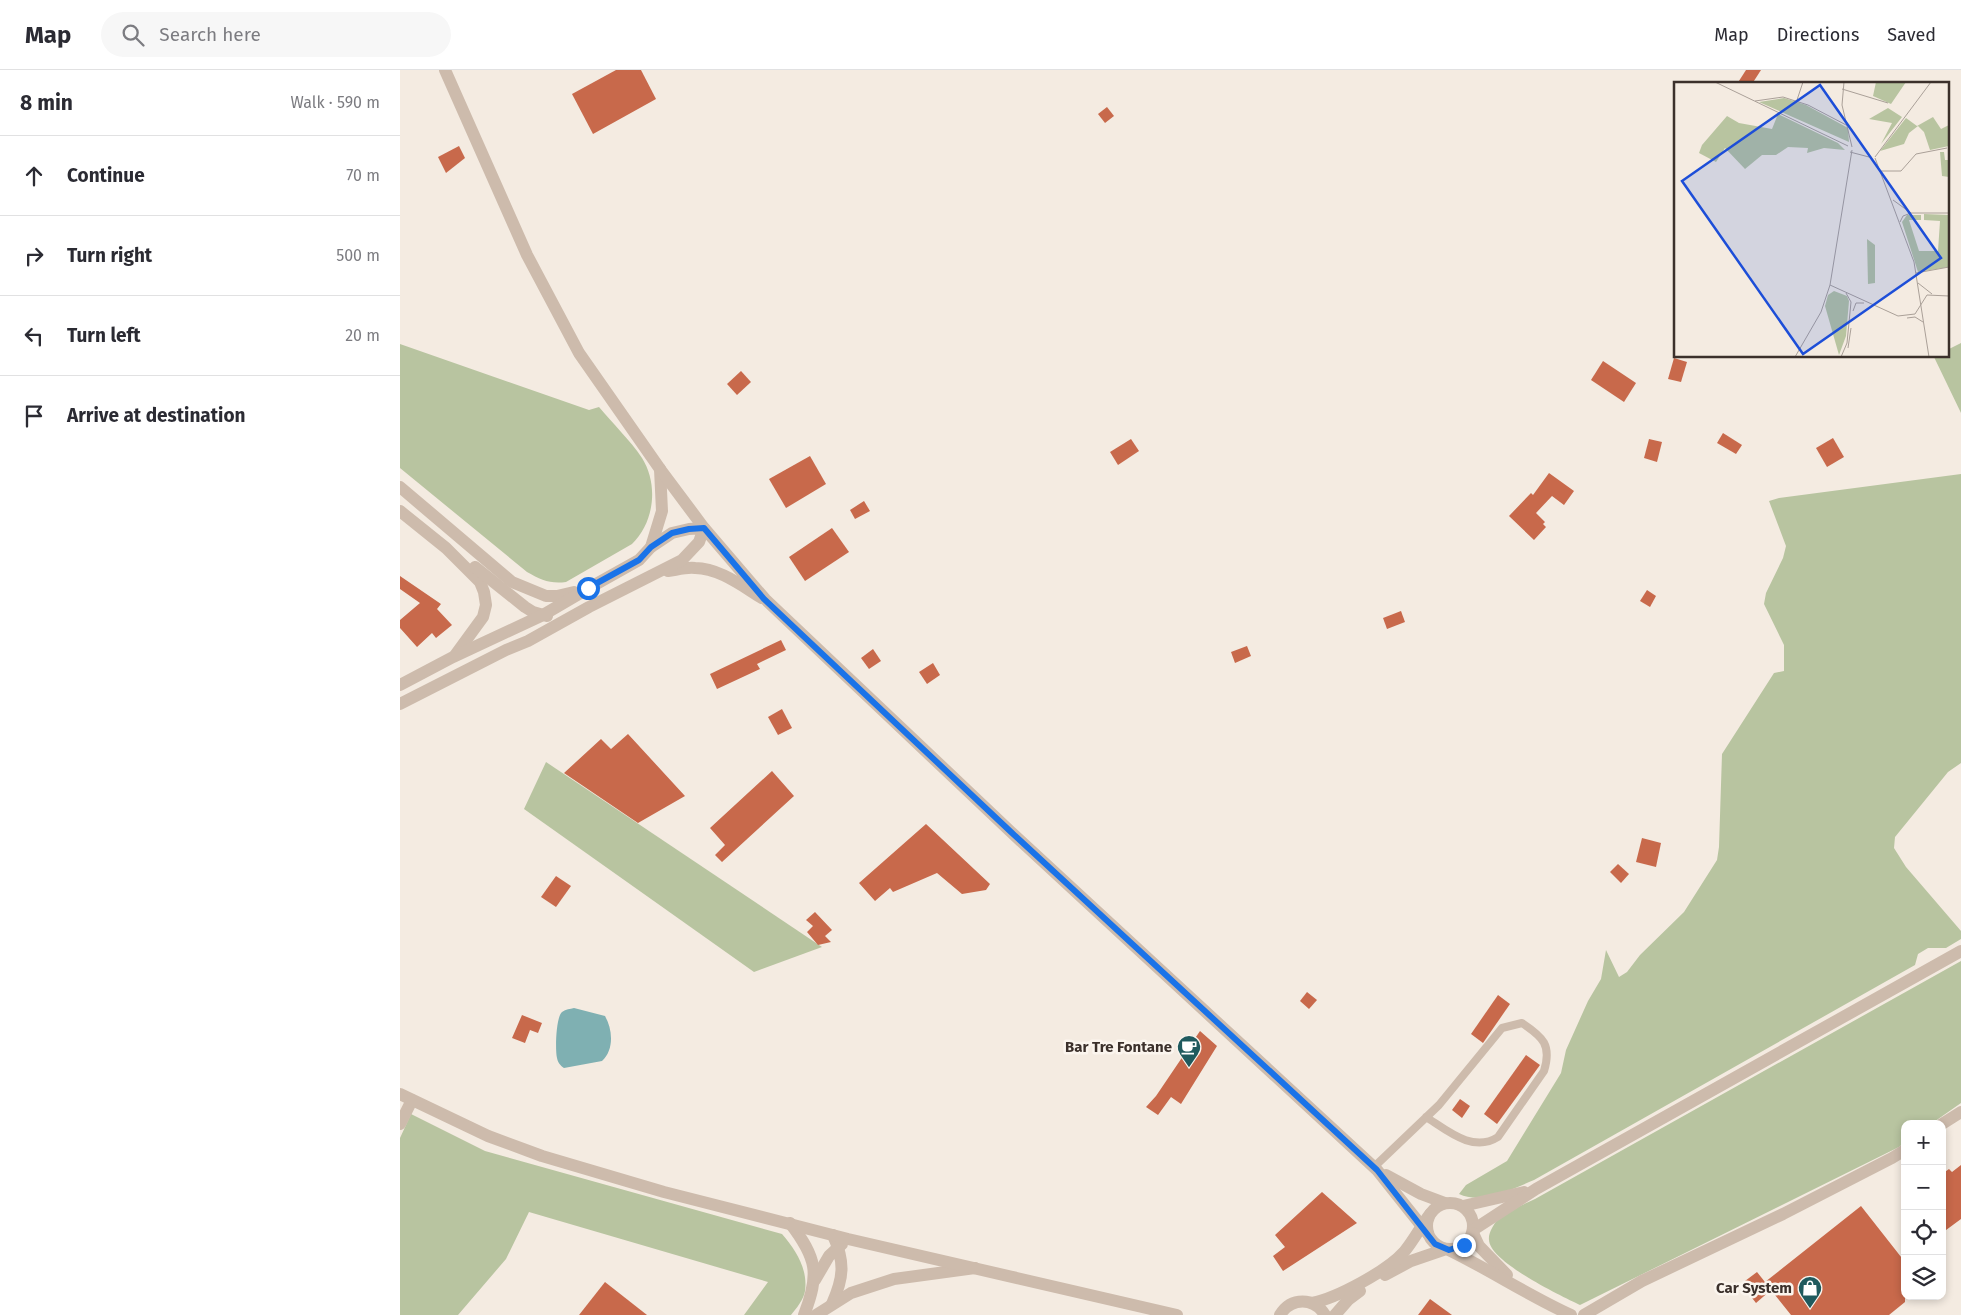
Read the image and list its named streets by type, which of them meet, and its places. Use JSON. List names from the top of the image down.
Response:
{
  "places": {
    "cafe": ["Bar Tre Fontane"],
    "shop": ["Car System"]
  },
  "page": {
    "header": "Map",
    "search": "Search here",
    "nav": ["Map", "Directions", "Saved"],
    "heading": ["8 min", "Walk · 590 m"],
    "list": [
      ["Continue", "70 m"],
      ["Turn right", "500 m"],
      ["Turn left", "20 m"],
      "Arrive at destination"
    ],
    "map_buttons": ["+", "−"]
  }
}
